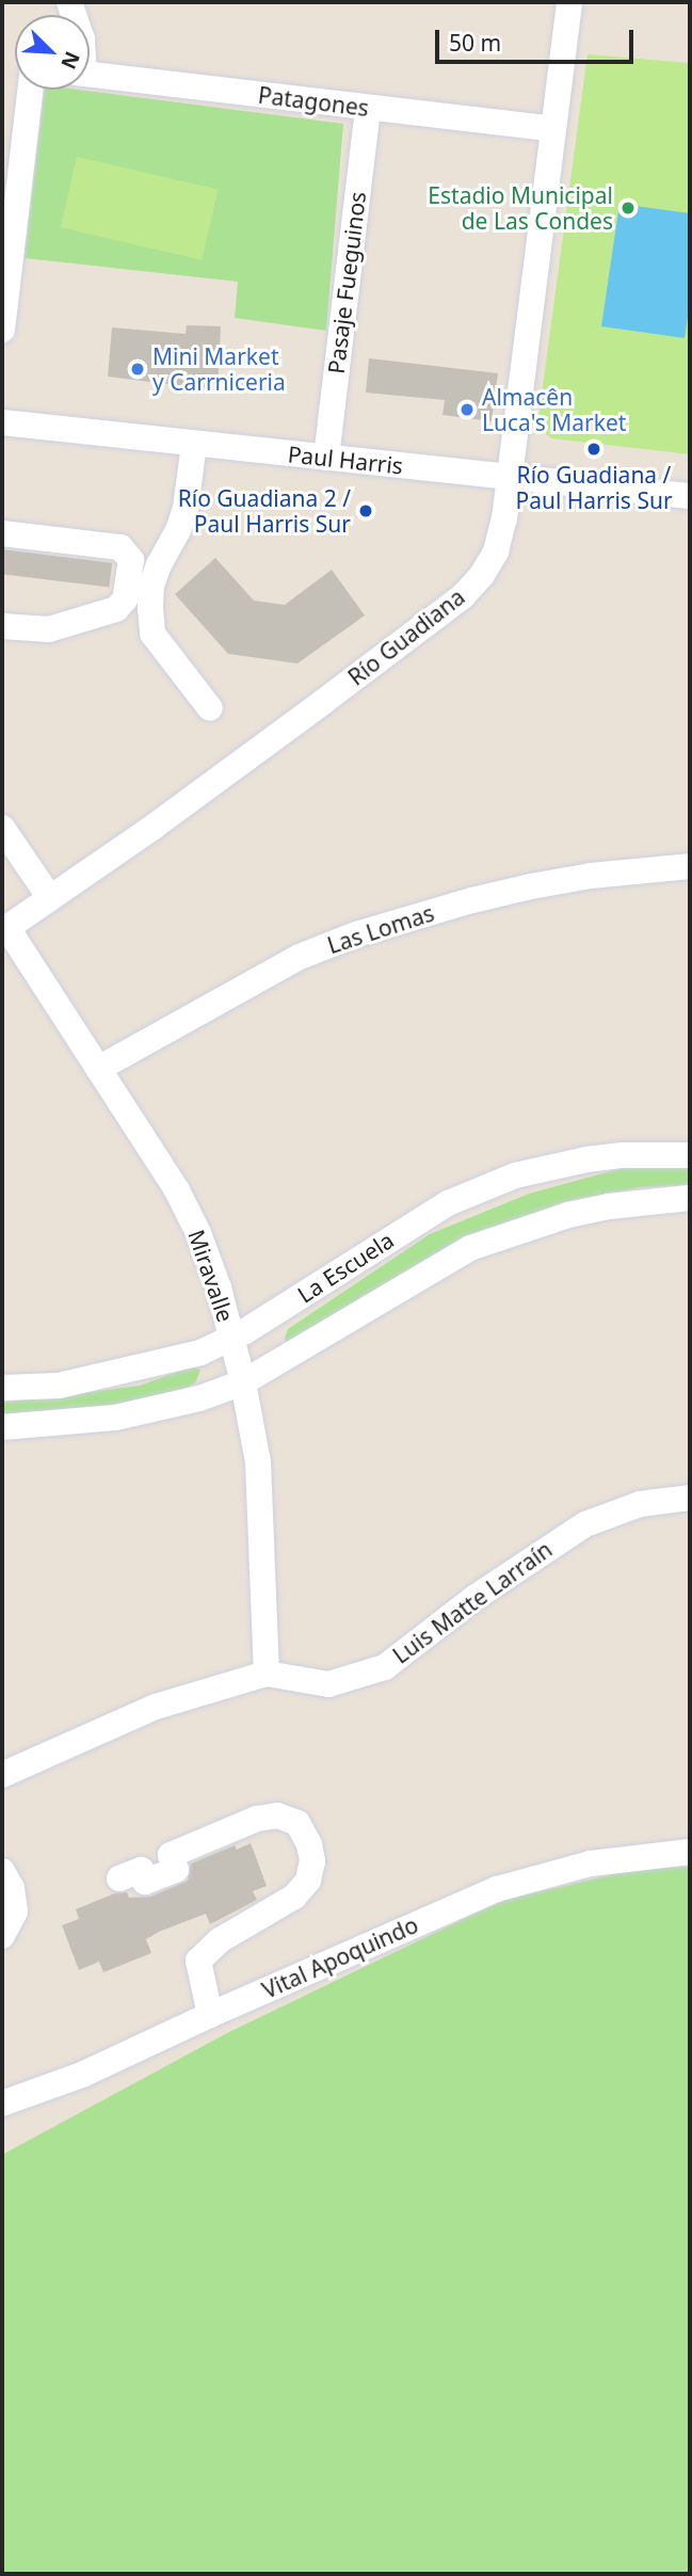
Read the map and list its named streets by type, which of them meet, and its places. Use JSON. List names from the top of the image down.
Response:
{
  "streets": {
    "street": [
      "Patagones",
      "Pasaje Fueguinos",
      "Paul Harris",
      "Río Guadiana",
      "Las Lomas",
      "La Escuela",
      "Miravalle",
      "Luis Matte Larraín",
      "Vital Apoquindo"
    ]
  },
  "crossings": [
    ["Patagones", "Pasaje Fueguinos"],
    ["Patagones", "Río Guadiana"],
    ["Pasaje Fueguinos", "Paul Harris"],
    ["Paul Harris", "Río Guadiana"],
    ["Río Guadiana", "Miravalle"],
    ["Las Lomas", "Miravalle"],
    ["La Escuela", "Miravalle"],
    ["Miravalle", "Luis Matte Larraín"]
  ],
  "places": [
    "Estadio Municipal de Las Condes",
    "Mini Market y Carrniceria",
    "Almacên Luca's Market",
    "Río Guadiana / Paul Harris Sur",
    "Río Guadiana 2 / Paul Harris Sur"
  ],
  "scale_bar": "50 m",
  "north": "bottom right"
}
